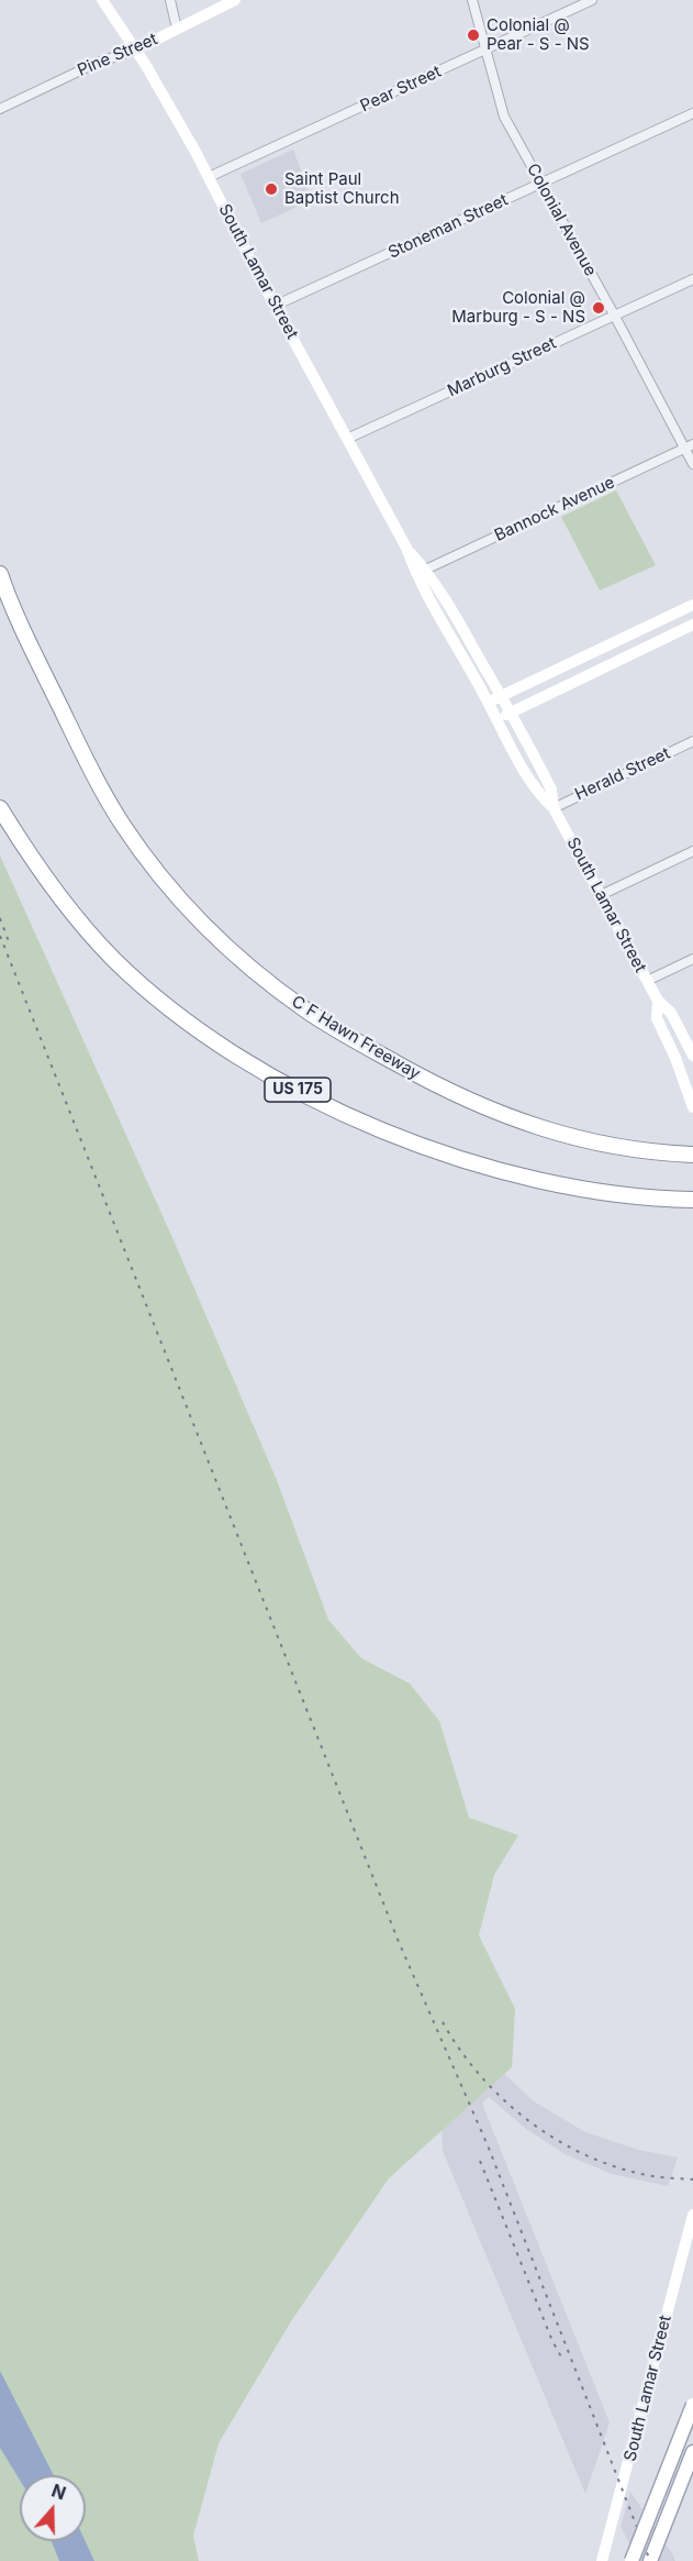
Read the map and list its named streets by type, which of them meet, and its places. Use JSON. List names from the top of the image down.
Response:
{
  "streets": {
    "highway": ["C F Hawn Freeway", "US 175"],
    "main road": ["Pine Street", "South Lamar Street"],
    "street": [
      "Pear Street",
      "Colonial Avenue",
      "Stoneman Street",
      "Marburg Street",
      "Bannock Avenue",
      "Herald Street"
    ]
  },
  "crossings": [
    ["Pine Street", "South Lamar Street"],
    ["Pear Street", "Colonial Avenue"],
    ["Pear Street", "South Lamar Street"],
    ["Colonial Avenue", "Stoneman Street"],
    ["Colonial Avenue", "Marburg Street"],
    ["Colonial Avenue", "Bannock Avenue"],
    ["Stoneman Street", "South Lamar Street"],
    ["South Lamar Street", "Marburg Street"],
    ["South Lamar Street", "Bannock Avenue"],
    ["South Lamar Street", "Herald Street"]
  ],
  "places": ["Colonial @ Pear - S - NS", "Saint Paul Baptist Church", "Colonial @ Marburg - S - NS"],
  "north": "top"
}
